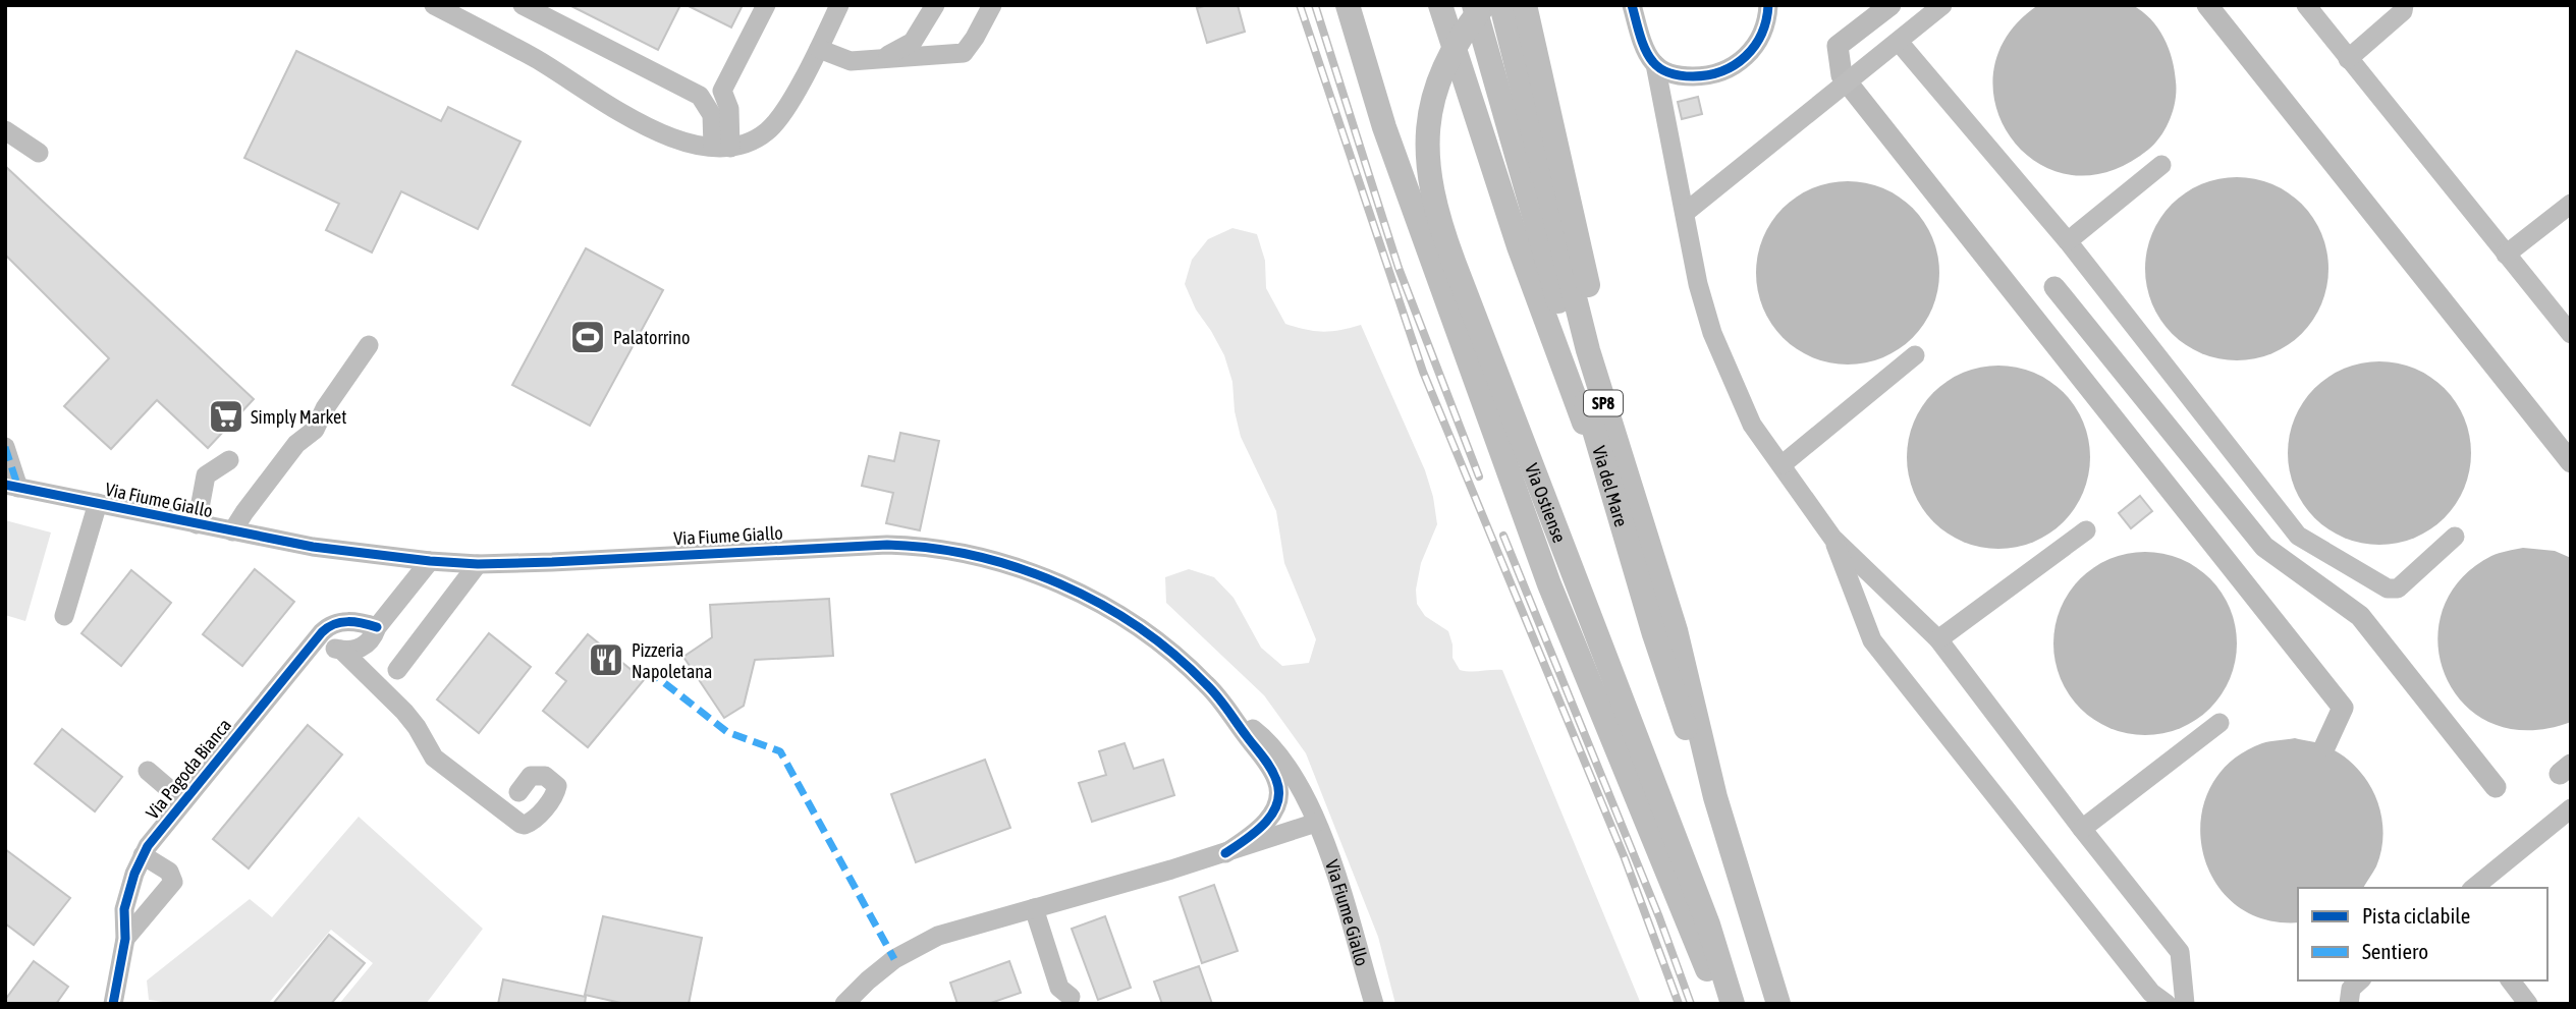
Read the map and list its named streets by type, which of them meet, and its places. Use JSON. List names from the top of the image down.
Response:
{
  "streets": {
    "main road": ["SP8", "Via del Mare", "Via Ostiense"],
    "street": ["Via Fiume Giallo", "Via Pagoda Bianca"]
  },
  "places": {
    "sports": ["Palatorrino"],
    "supermarket": ["Simply Market"],
    "restaurant": ["Pizzeria Napoletana"]
  },
  "legend": ["Pista ciclabile", "Sentiero"]
}
